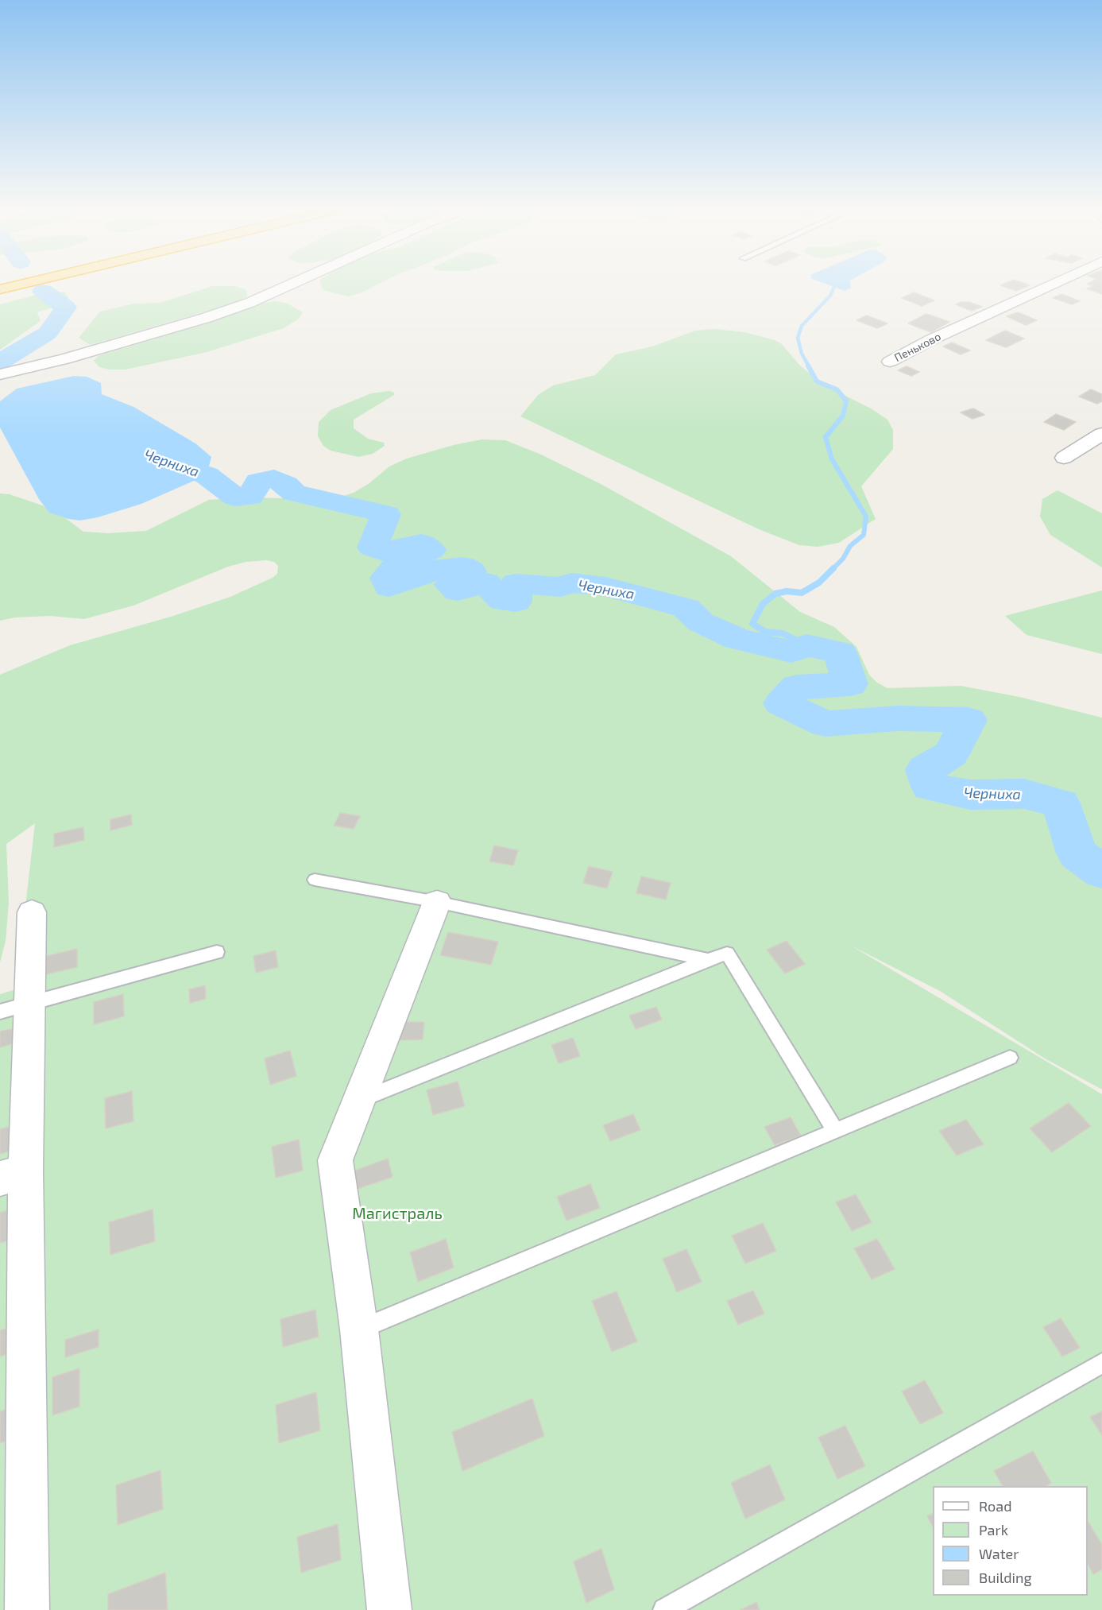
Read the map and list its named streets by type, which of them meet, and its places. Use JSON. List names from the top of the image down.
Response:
{
  "streets": {
    "street": ["Пеньково"]
  },
  "water": ["Черниха"],
  "parks": ["Магистраль"],
  "legend": [
    "Road",
    "Park",
    "Water",
    "Building"
  ]
}
